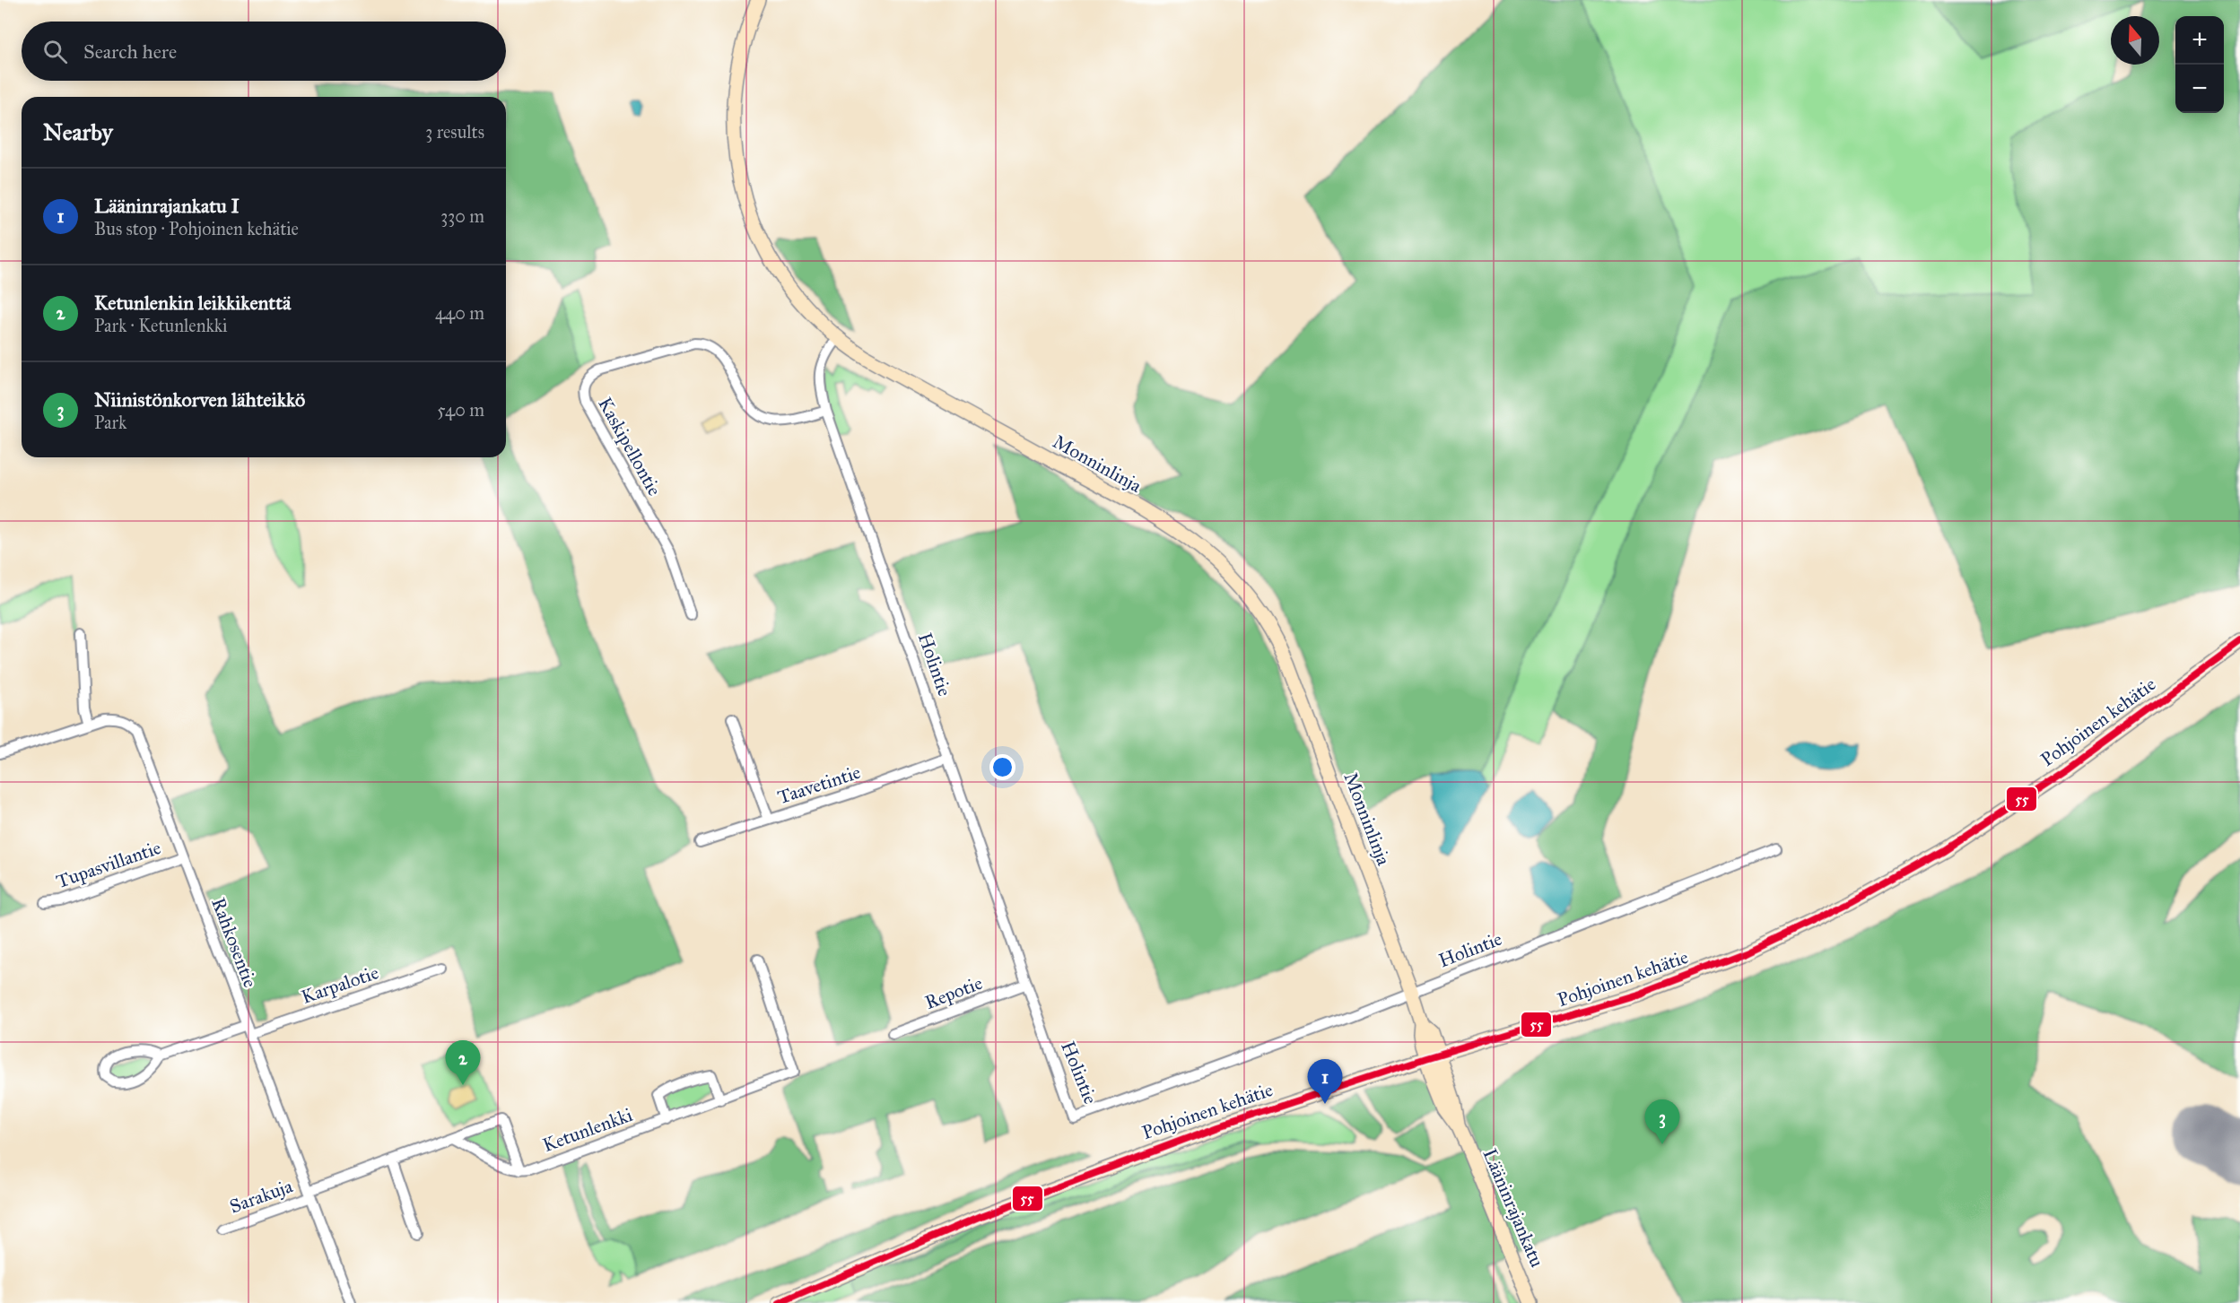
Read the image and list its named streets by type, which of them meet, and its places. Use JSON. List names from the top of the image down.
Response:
{
  "streets": {
    "street": [
      "Kaskipellontie",
      "Monninlinja",
      "Holintie",
      "Pohjoinen kehätie",
      "Taavetintie",
      "Tupasvillantie",
      "Rahkosentie",
      "Karpalotie",
      "Repotie",
      "Ketunlenkki",
      "Sarakuja",
      "Lääninrajankatu"
    ]
  },
  "crossings": [
    ["Kaskipellontie", "Holintie"],
    ["Monninlinja", "Holintie"],
    ["Monninlinja", "Pohjoinen kehätie"],
    ["Monninlinja", "Lääninrajankatu"],
    ["Holintie", "Taavetintie"],
    ["Holintie", "Repotie"],
    ["Pohjoinen kehätie", "Lääninrajankatu"],
    ["Tupasvillantie", "Rahkosentie"],
    ["Rahkosentie", "Karpalotie"],
    ["Rahkosentie", "Sarakuja"]
  ],
  "lines": ["transit line 55"],
  "north": "top",
  "page": {
    "map_buttons": ["+", "−"],
    "search": "Search here",
    "heading": ["Nearby", "3 results"],
    "list": [
      {
        "mark": "1",
        "name": "Lääninrajankatu I",
        "note": "Bus stop · Pohjoinen kehätie",
        "value": "330 m"
      },
      {
        "mark": "2",
        "name": "Ketunlenkin leikkikenttä",
        "note": "Park · Ketunlenkki",
        "value": "440 m"
      },
      {
        "mark": "3",
        "name": "Niinistönkorven lähteikkö",
        "note": "Park",
        "value": "540 m"
      }
    ],
    "pins": ["2", "1", "3"]
  }
}
